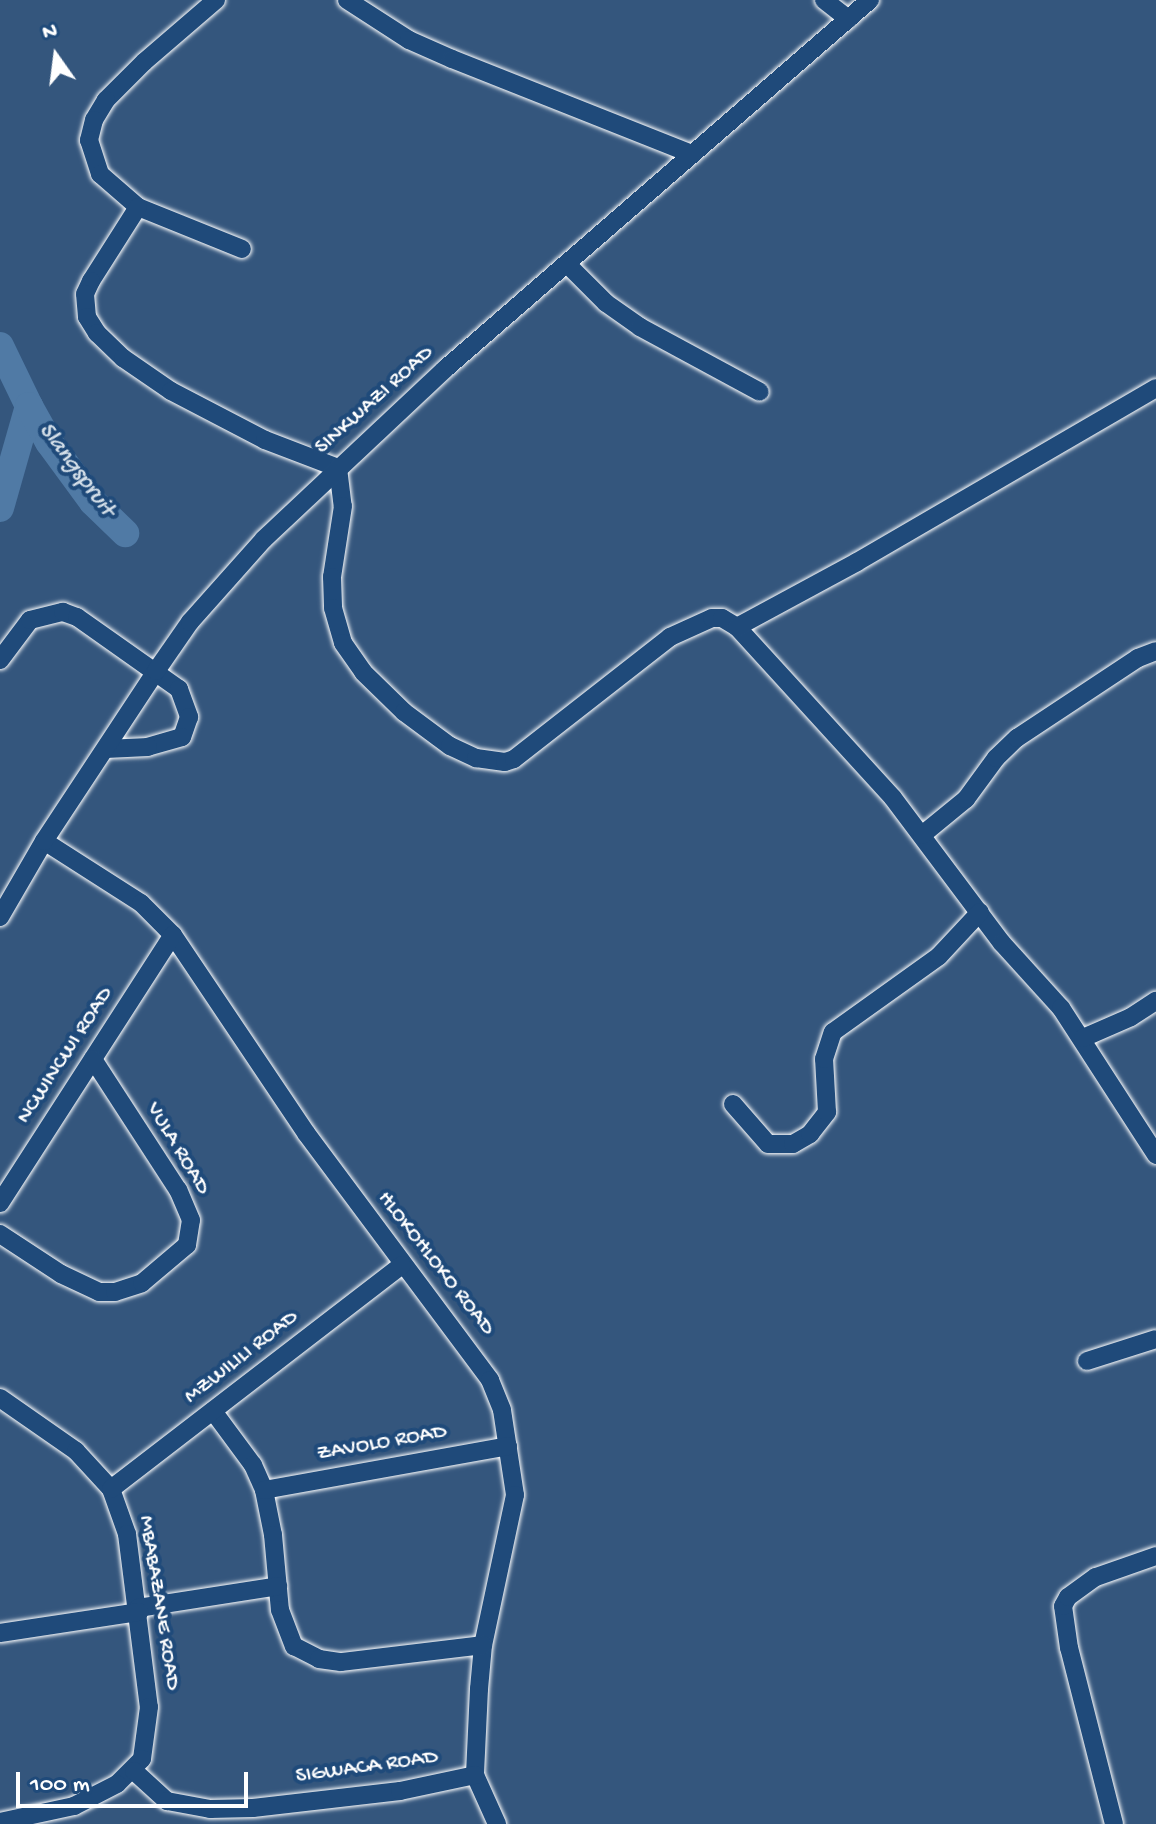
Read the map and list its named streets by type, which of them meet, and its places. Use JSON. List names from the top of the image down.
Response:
{
  "streets": {
    "street": [
      "SINKWAZI ROAD",
      "NCWINCWI ROAD",
      "VULA ROAD",
      "HLOKOHLOKO ROAD",
      "MZWILILI ROAD",
      "ZAVOLO ROAD",
      "MBABAZANE ROAD",
      "SIGWACA ROAD"
    ]
  },
  "crossings": [
    ["SINKWAZI ROAD", "HLOKOHLOKO ROAD"],
    ["NCWINCWI ROAD", "VULA ROAD"],
    ["NCWINCWI ROAD", "HLOKOHLOKO ROAD"],
    ["HLOKOHLOKO ROAD", "MZWILILI ROAD"],
    ["HLOKOHLOKO ROAD", "ZAVOLO ROAD"],
    ["HLOKOHLOKO ROAD", "SIGWACA ROAD"],
    ["MZWILILI ROAD", "MBABAZANE ROAD"],
    ["MBABAZANE ROAD", "SIGWACA ROAD"]
  ],
  "water": ["Slangspruit"],
  "scale_bar": "100 m",
  "north": "top"
}
